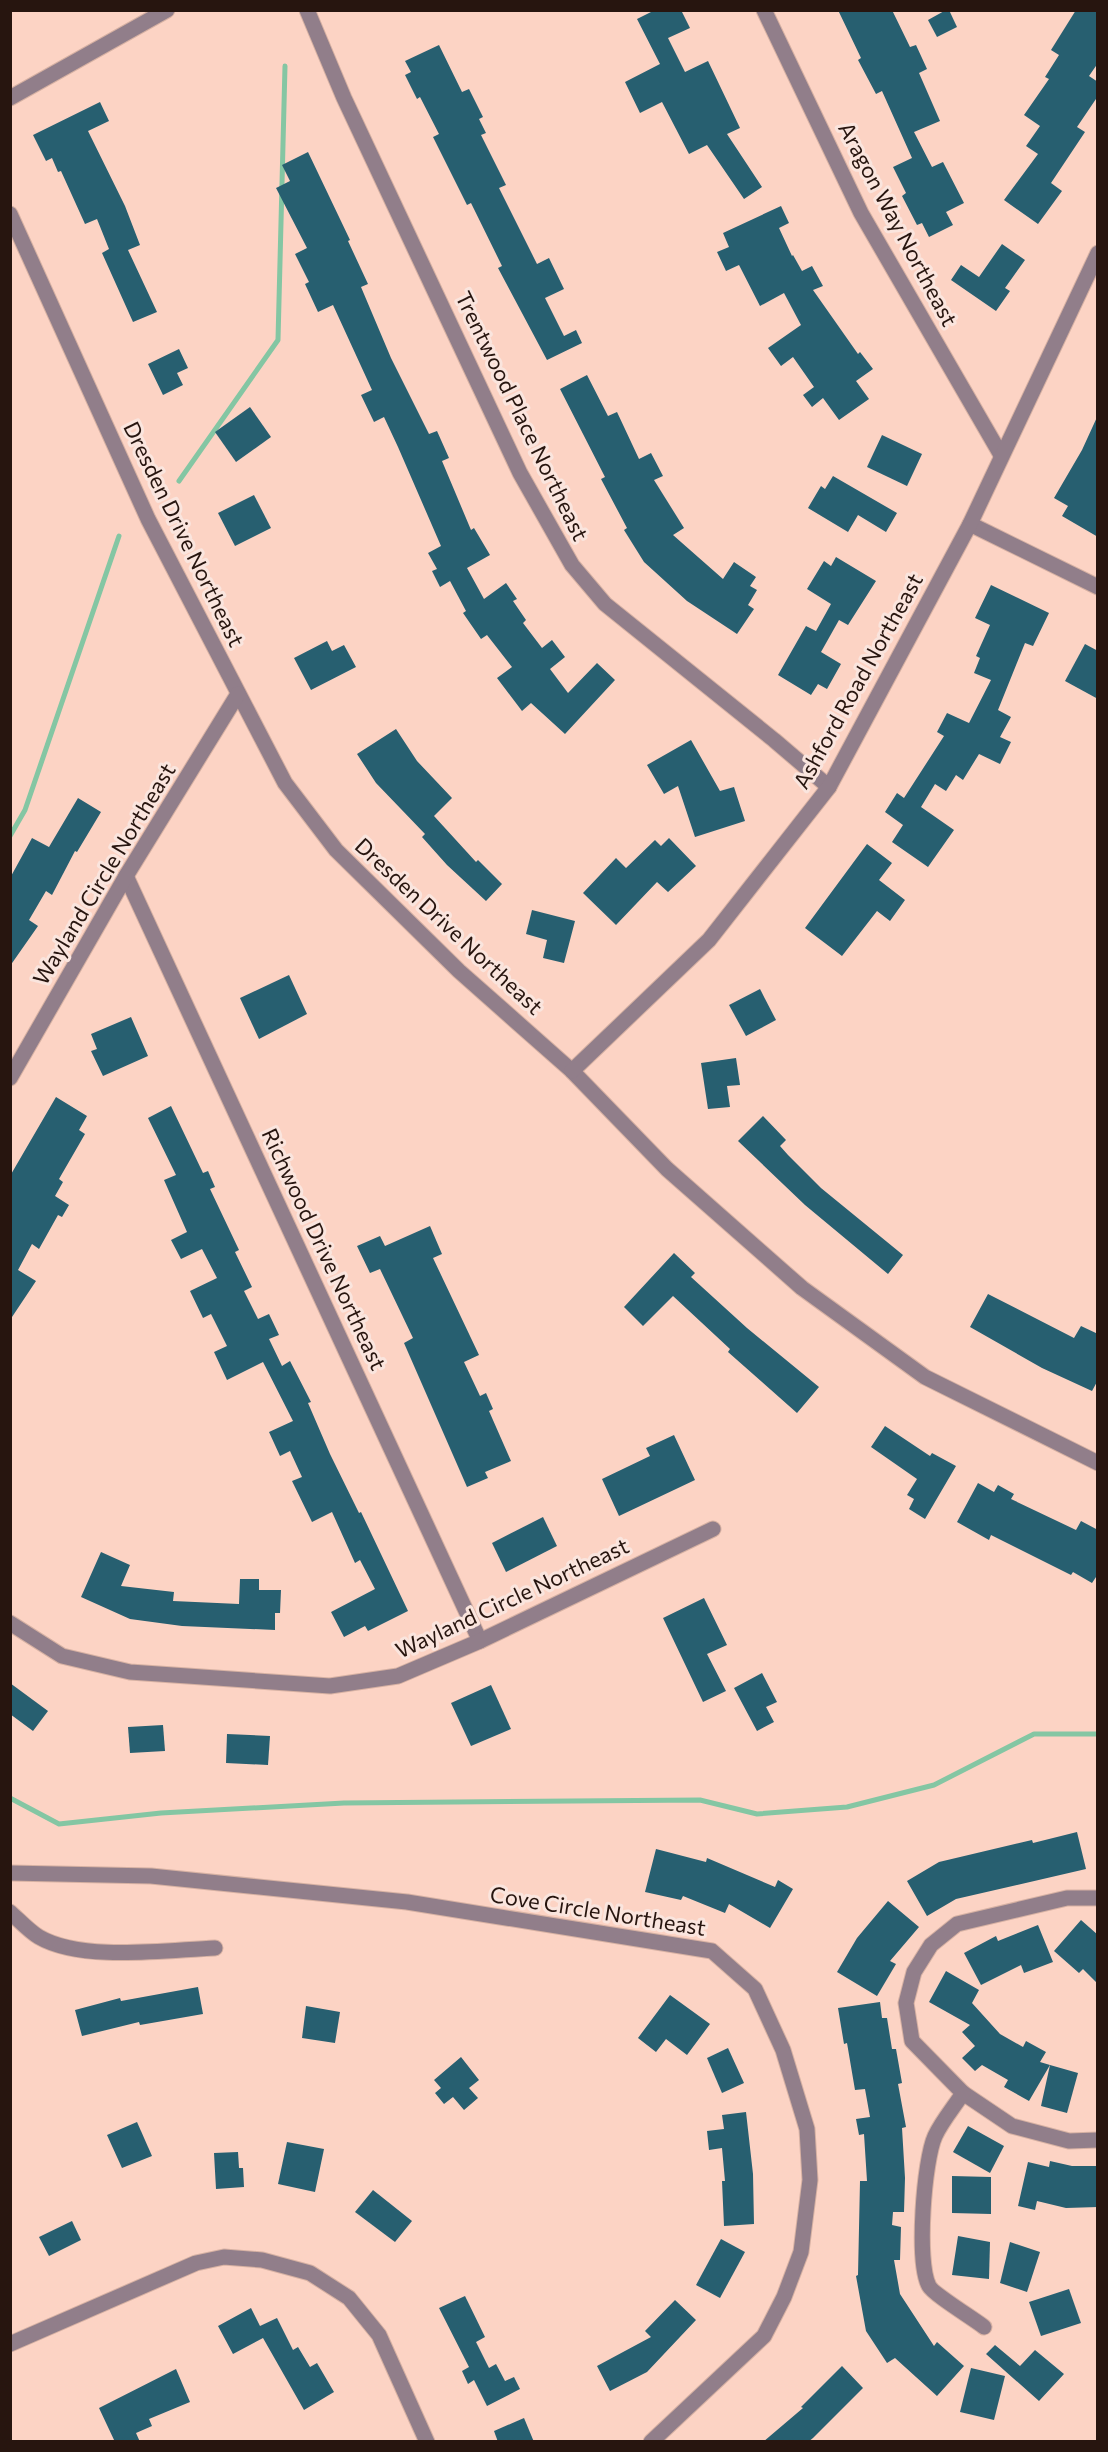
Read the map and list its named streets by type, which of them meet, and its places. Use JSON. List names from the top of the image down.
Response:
{
  "streets": {
    "street": [
      "Aragon Way Northeast",
      "Trentwood Place Northeast",
      "Dresden Drive Northeast",
      "Ashford Road Northeast",
      "Wayland Circle Northeast",
      "Richwood Drive Northeast",
      "Cove Circle Northeast"
    ]
  },
  "crossings": [
    ["Aragon Way Northeast", "Ashford Road Northeast"],
    ["Trentwood Place Northeast", "Ashford Road Northeast"],
    ["Dresden Drive Northeast", "Ashford Road Northeast"],
    ["Dresden Drive Northeast", "Wayland Circle Northeast"],
    ["Wayland Circle Northeast", "Richwood Drive Northeast"]
  ]
}
